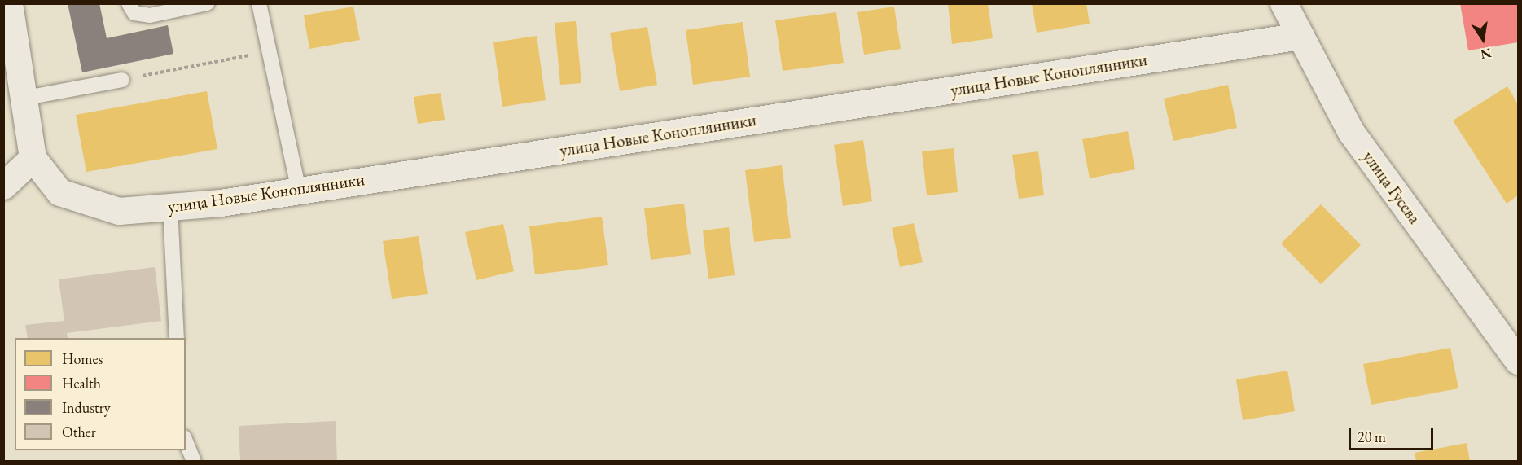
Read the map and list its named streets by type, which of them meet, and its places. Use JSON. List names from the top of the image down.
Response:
{
  "streets": {
    "street": ["улица Новые Коноплянники", "улица Гусева"]
  },
  "crossings": [
    ["улица Новые Коноплянники", "улица Гусева"]
  ],
  "legend": [
    "Homes",
    "Health",
    "Industry",
    "Other"
  ],
  "scale_bar": "20 m",
  "north": "bottom"
}
